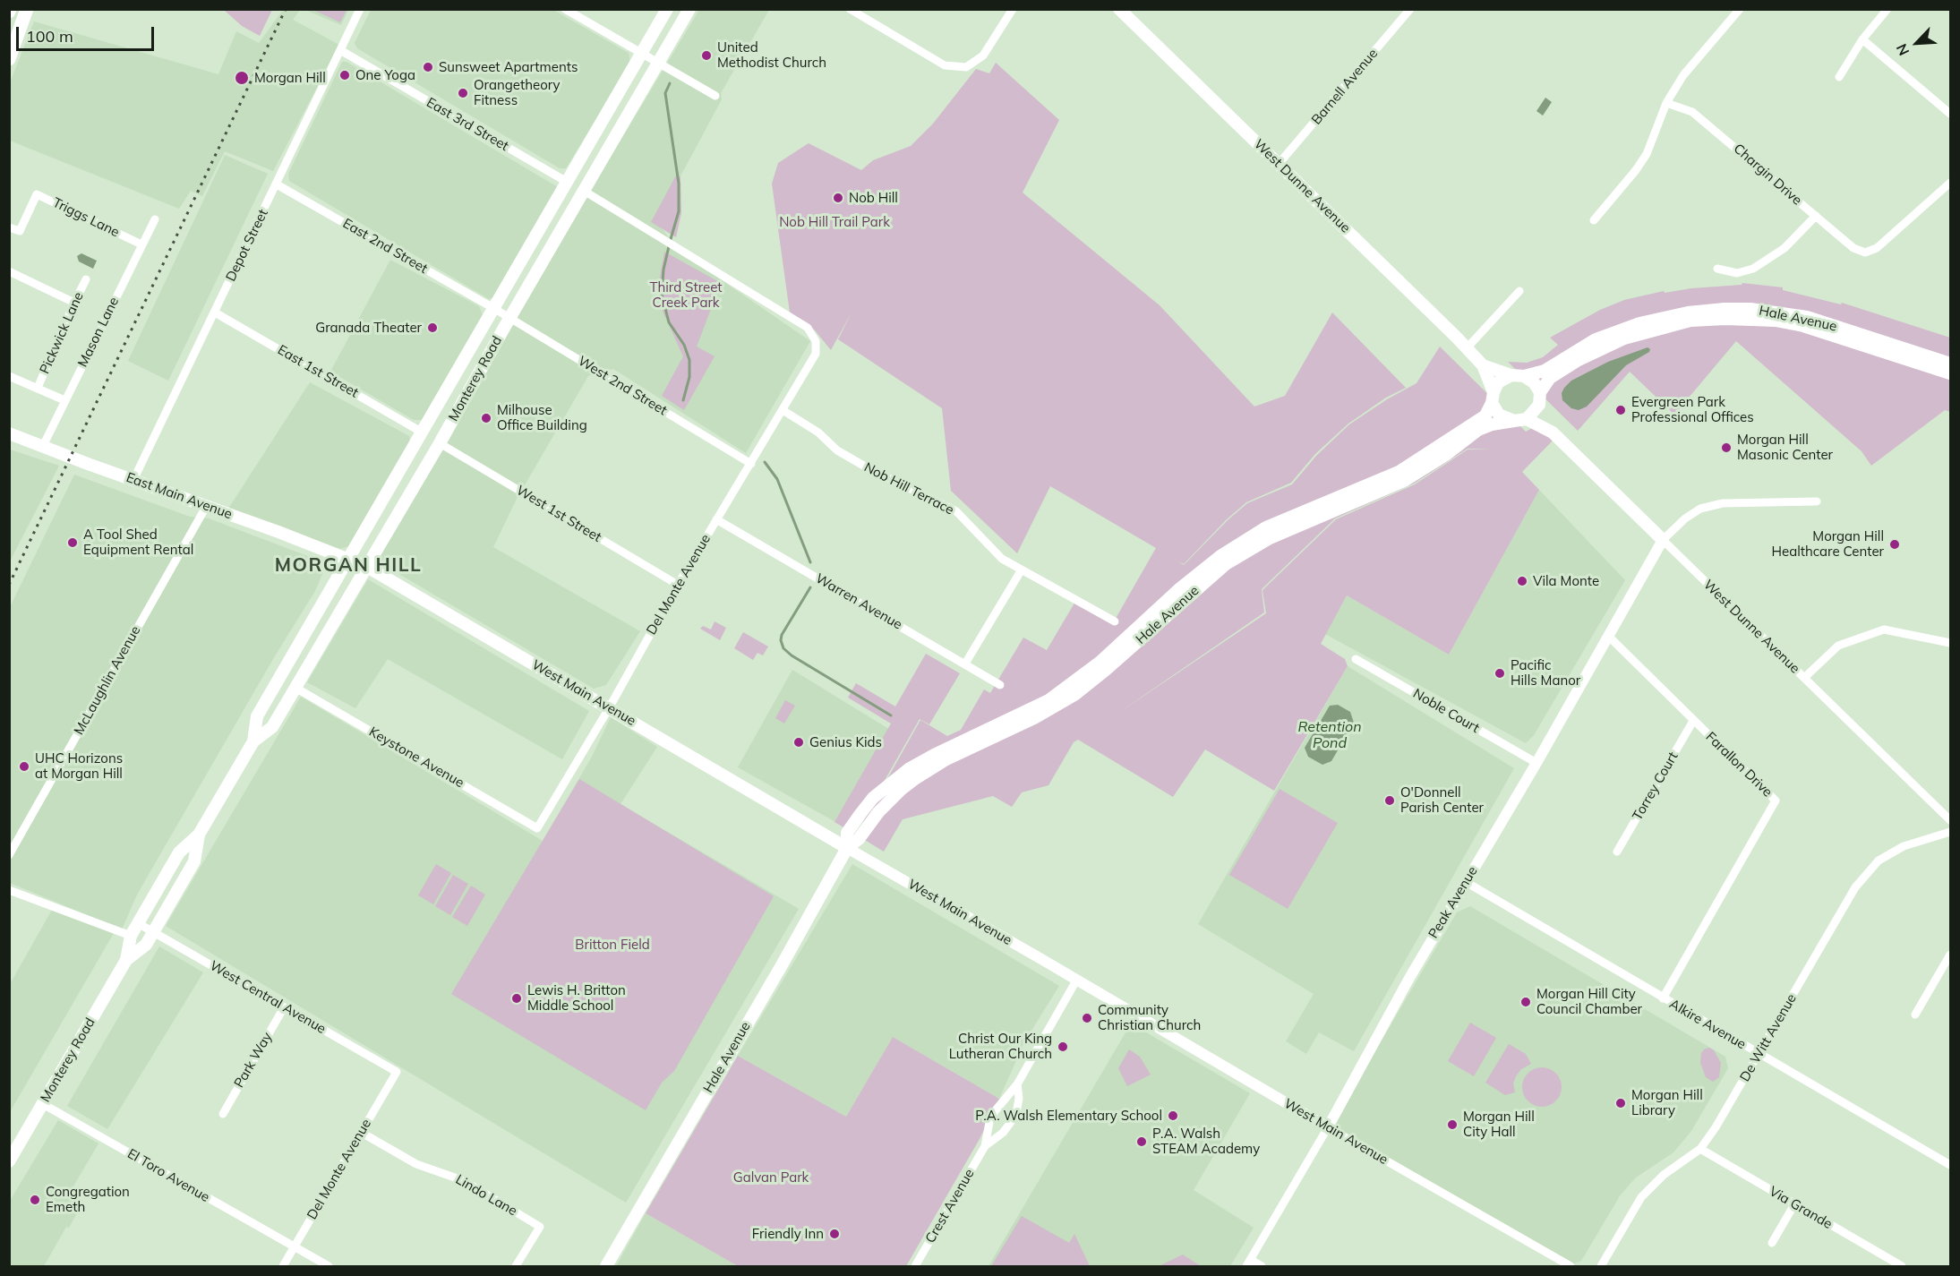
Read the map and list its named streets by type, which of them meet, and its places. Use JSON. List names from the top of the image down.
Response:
{
  "streets": {
    "main road": [
      "West Dunne Avenue",
      "Hale Avenue",
      "Monterey Road",
      "East Main Avenue",
      "West Main Avenue"
    ],
    "street": [
      "Barnell Avenue",
      "East 3rd Street",
      "Chargin Drive",
      "Triggs Lane",
      "Depot Street",
      "East 2nd Street",
      "Mason Lane",
      "Pickwick Lane",
      "East 1st Street",
      "West 2nd Street",
      "Nob Hill Terrace",
      "West 1st Street",
      "Del Monte Avenue",
      "Warren Avenue",
      "McLaughlin Avenue",
      "Noble Court",
      "Keystone Avenue",
      "Farallon Drive",
      "Torrey Court",
      "Peak Avenue",
      "West Central Avenue",
      "Alkire Avenue",
      "De Witt Avenue",
      "Park Way",
      "El Toro Avenue",
      "Lindo Lane",
      "Crest Avenue",
      "Via Grande"
    ]
  },
  "crossings": [
    ["Barnell Avenue", "West Dunne Avenue"],
    ["East 3rd Street", "Depot Street"],
    ["East 3rd Street", "Monterey Road"],
    ["West Dunne Avenue", "Hale Avenue"],
    ["West Dunne Avenue", "Peak Avenue"],
    ["Triggs Lane", "Mason Lane"],
    ["Depot Street", "East 2nd Street"],
    ["Depot Street", "East 1st Street"],
    ["Depot Street", "East Main Avenue"],
    ["East 2nd Street", "Monterey Road"],
    ["East 2nd Street", "West 2nd Street"],
    ["Hale Avenue", "West Main Avenue"],
    ["Mason Lane", "East Main Avenue"],
    ["East 1st Street", "Monterey Road"],
    ["Monterey Road", "West 2nd Street"],
    ["Monterey Road", "East Main Avenue"],
    ["Monterey Road", "West 1st Street"],
    ["Monterey Road", "Del Monte Avenue"],
    ["Monterey Road", "West Main Avenue"],
    ["Monterey Road", "Keystone Avenue"],
    ["Monterey Road", "West Central Avenue"],
    ["Monterey Road", "El Toro Avenue"],
    ["West 2nd Street", "Del Monte Avenue"],
    ["Nob Hill Terrace", "Del Monte Avenue"],
    ["East Main Avenue", "McLaughlin Avenue"],
    ["East Main Avenue", "West Main Avenue"],
    ["West 1st Street", "Del Monte Avenue"],
    ["Del Monte Avenue", "Warren Avenue"],
    ["Del Monte Avenue", "West Main Avenue"],
    ["Del Monte Avenue", "Keystone Avenue"],
    ["Del Monte Avenue", "West Central Avenue"],
    ["Del Monte Avenue", "El Toro Avenue"],
    ["Del Monte Avenue", "Lindo Lane"],
    ["West Main Avenue", "Peak Avenue"],
    ["West Main Avenue", "Crest Avenue"],
    ["Noble Court", "Peak Avenue"],
    ["Farallon Drive", "Torrey Court"],
    ["Farallon Drive", "Peak Avenue"],
    ["Farallon Drive", "Alkire Avenue"],
    ["Peak Avenue", "Alkire Avenue"],
    ["West Central Avenue", "Park Way"],
    ["Alkire Avenue", "De Witt Avenue"],
    ["De Witt Avenue", "Via Grande"]
  ],
  "districts": ["MORGAN HILL"],
  "water": ["Retention Pond"],
  "parks": [
    "Nob Hill Trail Park",
    "Third Street Creek Park",
    "Britton Field",
    "Galvan Park"
  ],
  "places": [
    "United Methodist Church",
    "Sunsweet Apartments",
    "One Yoga",
    "Morgan Hill",
    "Orangetheory Fitness",
    "Nob Hill",
    "Granada Theater",
    "Evergreen Park Professional Offices",
    "Milhouse Office Building",
    "Morgan Hill Masonic Center",
    "A Tool Shed Equipment Rental",
    "Morgan Hill Healthcare Center",
    "Vila Monte",
    "Pacific Hills Manor",
    "Genius Kids",
    "UHC Horizons at Morgan Hill",
    "O'Donnell Parish Center",
    "Lewis H. Britton Middle School",
    "Morgan Hill City Council Chamber",
    "Community Christian Church",
    "Christ Our King Lutheran Church",
    "Morgan Hill Library",
    "P.A. Walsh Elementary School",
    "Morgan Hill City Hall",
    "P.A. Walsh STEAM Academy",
    "Congregation Emeth",
    "Friendly Inn"
  ],
  "scale_bar": "100 m",
  "north": "bottom left"
}
